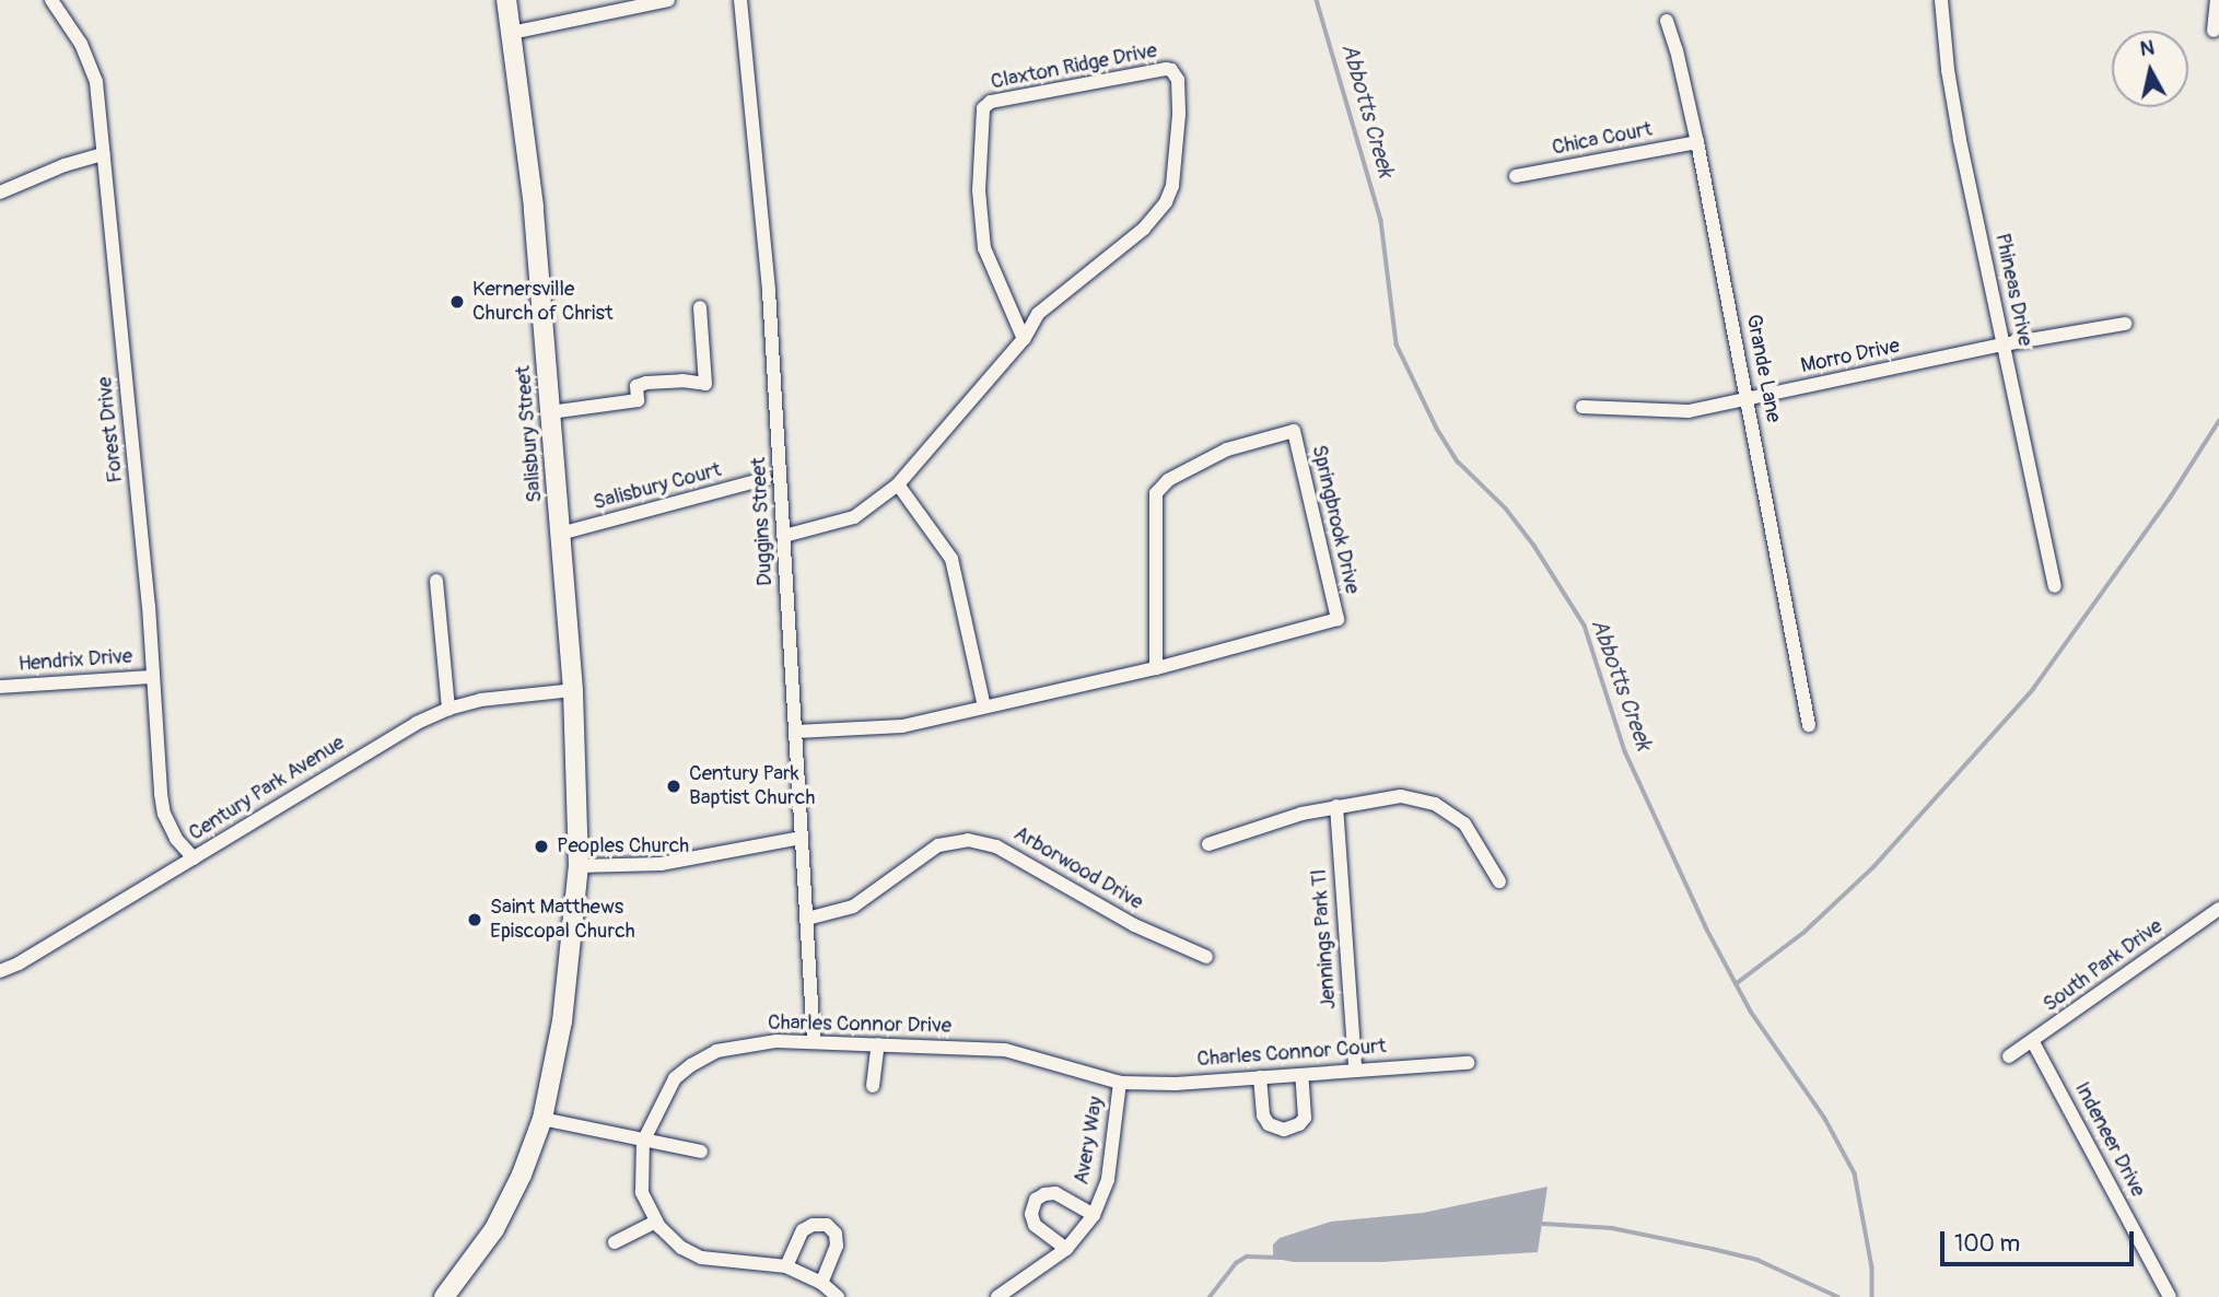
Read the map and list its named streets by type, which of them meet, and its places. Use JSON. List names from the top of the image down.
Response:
{
  "streets": {
    "main road": ["Salisbury Street"],
    "street": [
      "Claxton Ridge Drive",
      "Chica Court",
      "Phineas Drive",
      "Morro Drive",
      "Grande Lane",
      "Forest Drive",
      "Salisbury Court",
      "Springbrook Drive",
      "Duggins Street",
      "Hendrix Drive",
      "Century Park Avenue",
      "Arborwood Drive",
      "Jennings Park Tl",
      "South Park Drive",
      "Charles Connor Drive",
      "Charles Connor Court",
      "Indeneer Drive",
      "Avery Way"
    ]
  },
  "crossings": [
    ["Claxton Ridge Drive", "Duggins Street"],
    ["Chica Court", "Grande Lane"],
    ["Phineas Drive", "Morro Drive"],
    ["Morro Drive", "Grande Lane"],
    ["Forest Drive", "Hendrix Drive"],
    ["Forest Drive", "Century Park Avenue"],
    ["Salisbury Street", "Salisbury Court"],
    ["Salisbury Street", "Century Park Avenue"],
    ["Springbrook Drive", "Duggins Street"],
    ["Duggins Street", "Arborwood Drive"],
    ["Duggins Street", "Charles Connor Drive"],
    ["Jennings Park Tl", "Charles Connor Court"],
    ["South Park Drive", "Indeneer Drive"],
    ["Charles Connor Drive", "Charles Connor Court"],
    ["Charles Connor Drive", "Avery Way"],
    ["Charles Connor Court", "Avery Way"]
  ],
  "water": ["Abbotts Creek"],
  "places": [
    "Kernersville Church of Christ",
    "Century Park Baptist Church",
    "Peoples Church",
    "Saint Matthews Episcopal Church"
  ],
  "scale_bar": "100 m",
  "north": "top"
}
